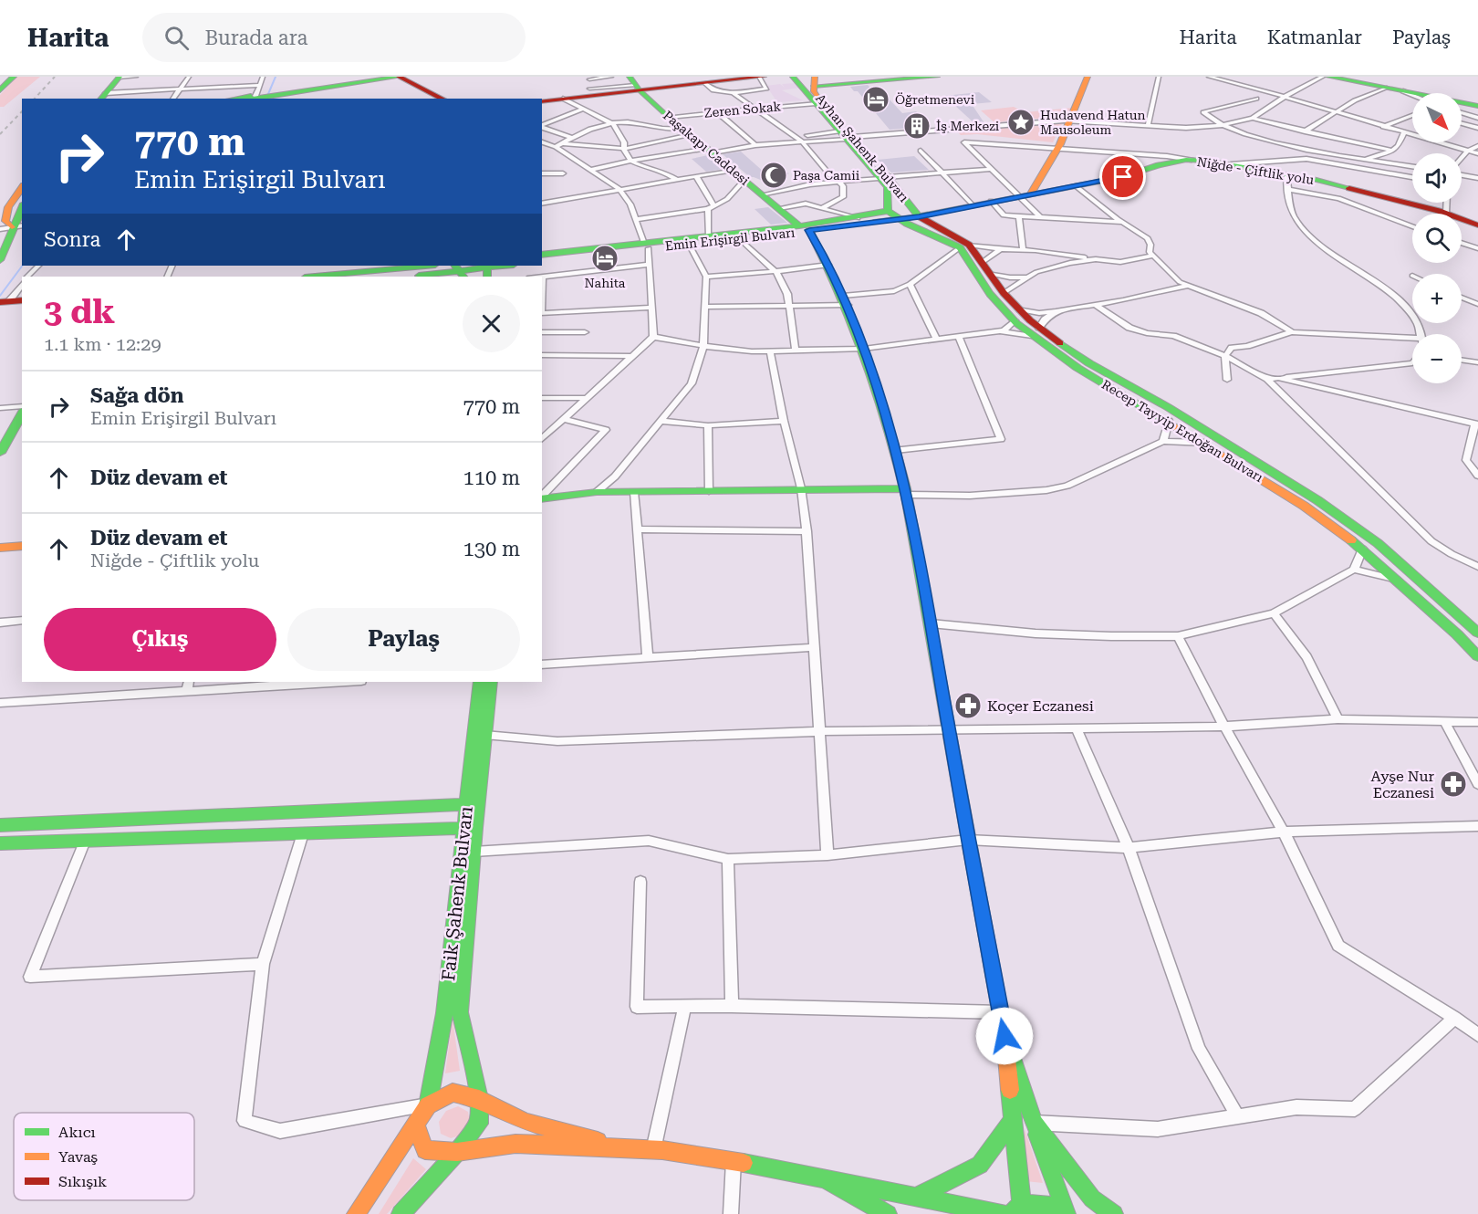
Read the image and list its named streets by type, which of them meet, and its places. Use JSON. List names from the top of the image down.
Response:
{
  "streets": {
    "main road": [
      "Paşakapı Caddesi",
      "Ayhan Şahenk Bulvarı",
      "Niğde - Çiftlik yolu",
      "Emin Erişirgil Bulvarı",
      "Recep Tayyip Erdoğan Bulvarı",
      "Faik Şahenk Bulvarı"
    ],
    "street": ["Zeren Sokak"]
  },
  "crossings": [
    ["Zeren Sokak", "Paşakapı Caddesi"],
    ["Zeren Sokak", "Ayhan Şahenk Bulvarı"],
    ["Paşakapı Caddesi", "Emin Erişirgil Bulvarı"],
    ["Ayhan Şahenk Bulvarı", "Niğde - Çiftlik yolu"],
    ["Ayhan Şahenk Bulvarı", "Emin Erişirgil Bulvarı"],
    ["Ayhan Şahenk Bulvarı", "Recep Tayyip Erdoğan Bulvarı"],
    ["Niğde - Çiftlik yolu", "Emin Erişirgil Bulvarı"],
    ["Niğde - Çiftlik yolu", "Recep Tayyip Erdoğan Bulvarı"],
    ["Emin Erişirgil Bulvarı", "Recep Tayyip Erdoğan Bulvarı"]
  ],
  "places": {
    "hotel": ["Öğretmenevi", "Nahita"],
    "place": ["Hudavend Hatun Mausoleum"],
    "building": ["İş Merkezi"],
    "mosque": ["Paşa Camii"],
    "pharmacy": ["Koçer Eczanesi", "Ayşe Nur Eczanesi"]
  },
  "legend": ["Akıcı", "Yavaş", "Sıkışık"],
  "north": "bottom right",
  "page": {
    "header": "Harita",
    "search": "Burada ara",
    "nav": ["Harita", "Katmanlar", "Paylaş"],
    "map_buttons": ["+", "−"],
    "turn": ["770 m", "Emin Erişirgil Bulvarı"],
    "then": "Sonra",
    "heading": ["3 dk", "1.1 km · 12:29"],
    "list": [
      {
        "name": "Sağa dön",
        "note": "Emin Erişirgil Bulvarı",
        "value": "770 m"
      },
      {
        "name": "Düz devam et",
        "value": "110 m"
      },
      {
        "name": "Düz devam et",
        "note": "Niğde - Çiftlik yolu",
        "value": "130 m"
      }
    ],
    "buttons": ["Çıkış", "Paylaş"]
  }
}
